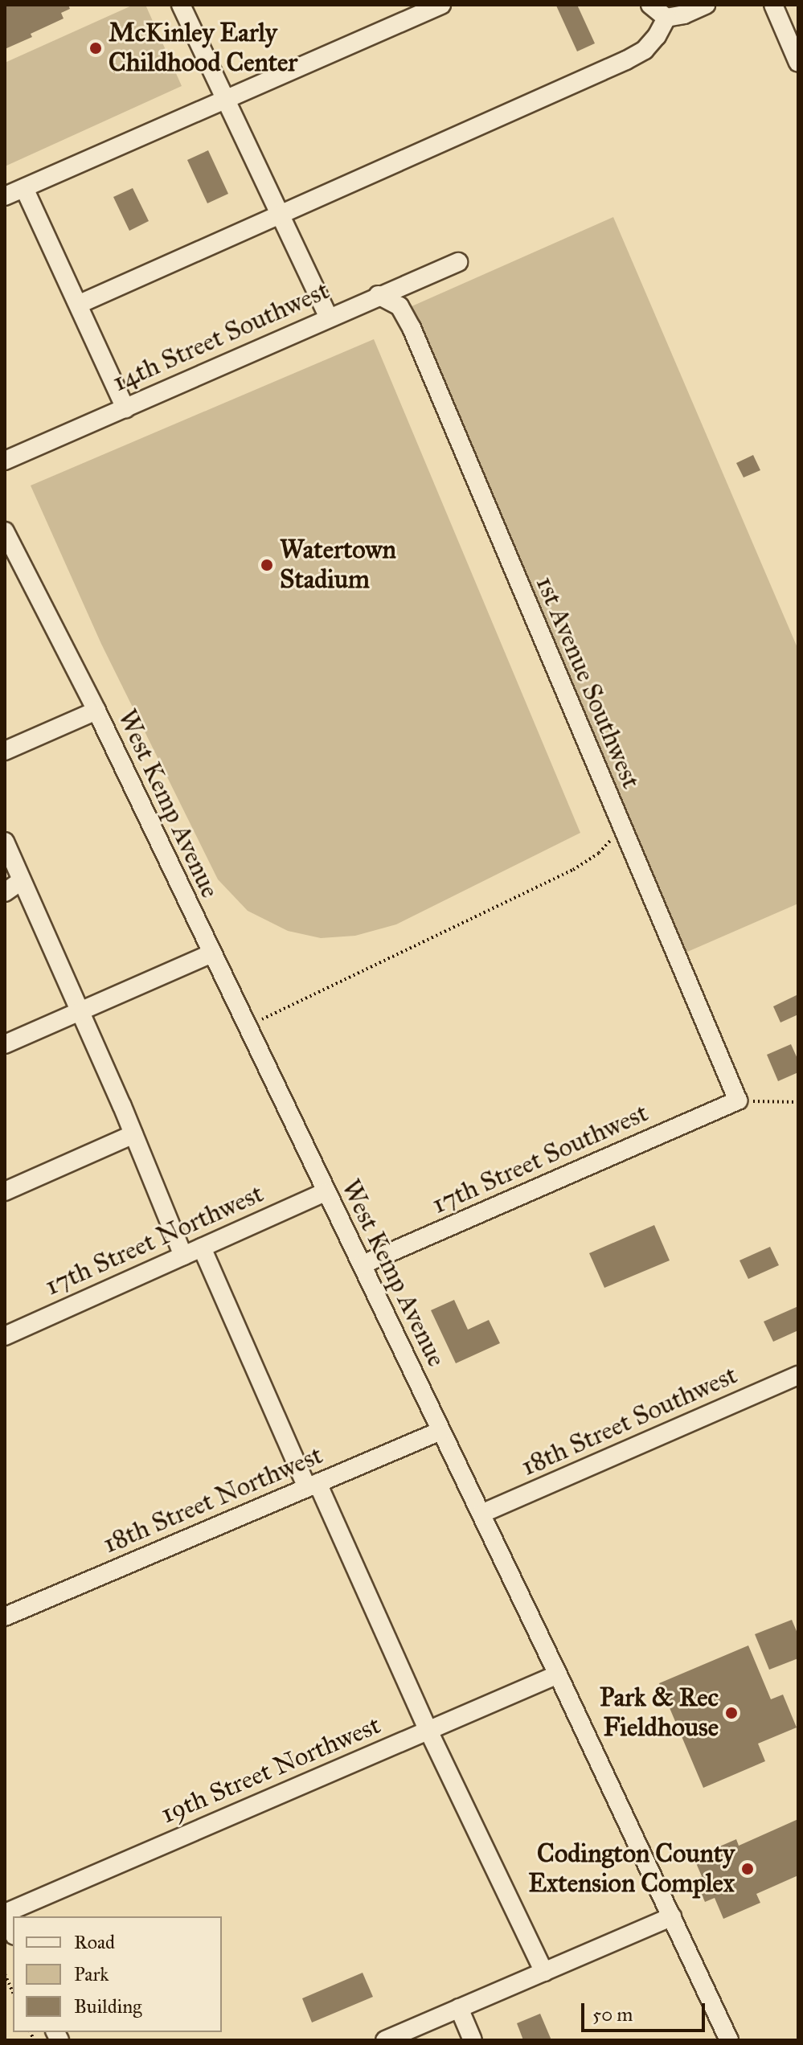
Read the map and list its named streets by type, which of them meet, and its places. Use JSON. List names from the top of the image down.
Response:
{
  "streets": {
    "street": [
      "14th Street Southwest",
      "1st Avenue Southwest",
      "West Kemp Avenue",
      "17th Street Southwest",
      "17th Street Northwest",
      "18th Street Southwest",
      "18th Street Northwest",
      "19th Street Northwest"
    ]
  },
  "crossings": [
    ["14th Street Southwest", "1st Avenue Southwest"],
    ["1st Avenue Southwest", "17th Street Southwest"],
    ["West Kemp Avenue", "17th Street Southwest"],
    ["West Kemp Avenue", "17th Street Northwest"],
    ["West Kemp Avenue", "18th Street Southwest"],
    ["West Kemp Avenue", "18th Street Northwest"],
    ["West Kemp Avenue", "19th Street Northwest"]
  ],
  "places": [
    "McKinley Early Childhood Center",
    "Watertown Stadium",
    "Park & Rec Fieldhouse",
    "Codington County Extension Complex"
  ],
  "legend": ["Road", "Park", "Building"],
  "scale_bar": "50 m"
}
